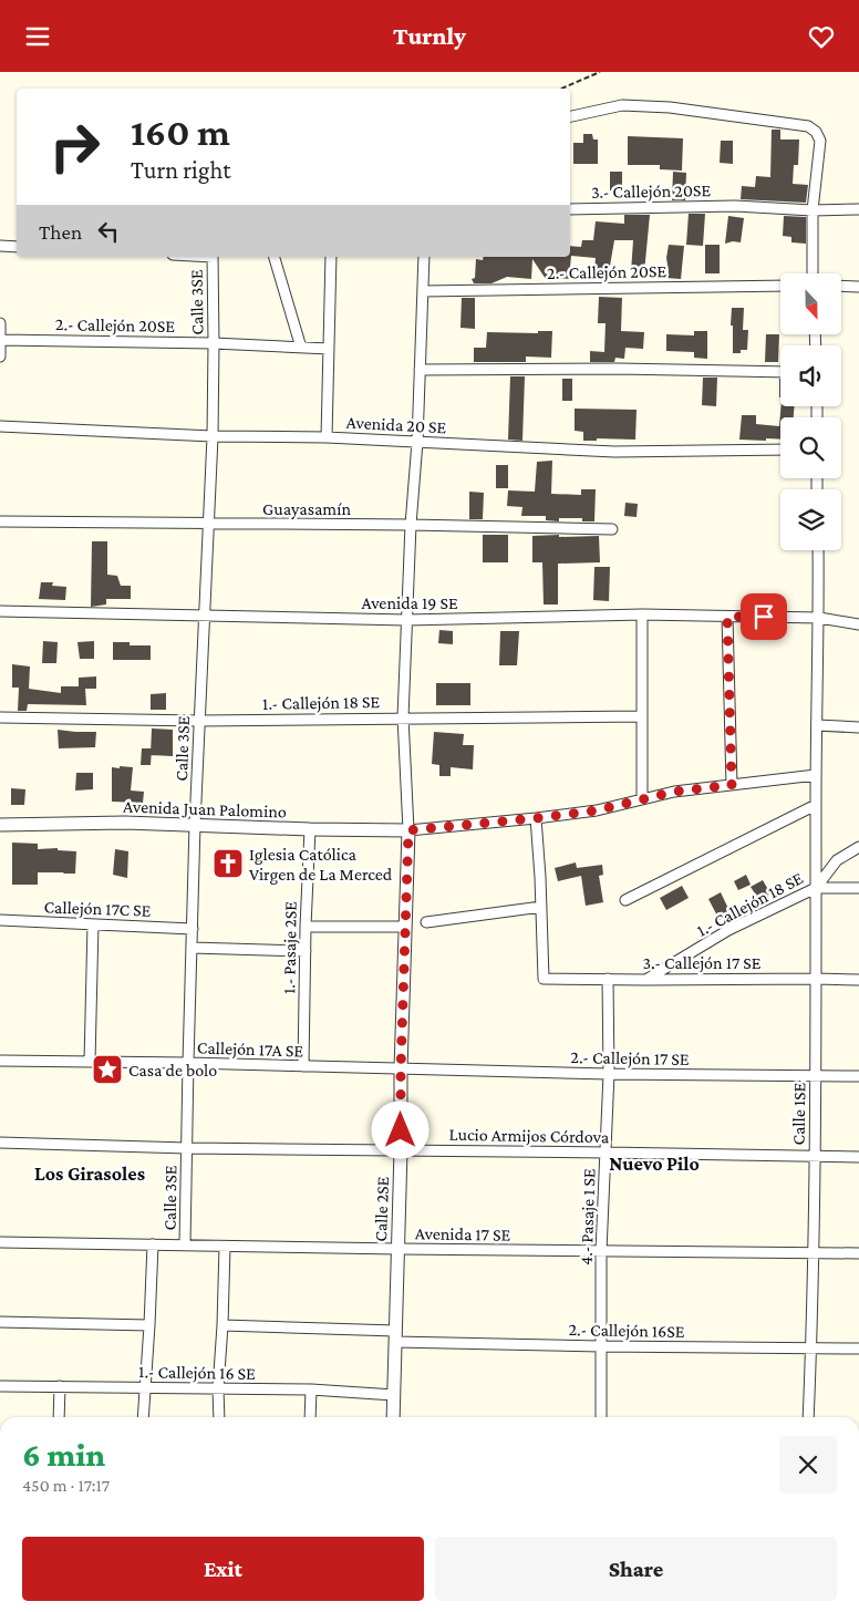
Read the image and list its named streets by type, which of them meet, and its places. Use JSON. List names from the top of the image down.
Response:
{
  "streets": {
    "street": [
      "3.- Callejón 20SE",
      "2.- Callejón 20SE",
      "Calle 3SE",
      "Avenida 20 SE",
      "Guayasamín",
      "Avenida 19 SE",
      "1.- Callejón 18 SE",
      "Avenida Juan Palomino",
      "Callejón 17C SE",
      "1.- Pasaje 2SE",
      "3.- Callejón 17 SE",
      "Callejón 17A SE",
      "2.- Callejón 17 SE",
      "Calle 1SE",
      "Lucio Armijos Córdova",
      "Calle 2SE",
      "4.- Pasaje 1 SE",
      "Avenida 17 SE",
      "2.- Callejón 16SE",
      "1.- Callejón 16 SE"
    ]
  },
  "crossings": [
    ["2.- Callejón 20SE", "Calle 3SE"],
    ["Calle 3SE", "Avenida 20 SE"],
    ["Calle 3SE", "Guayasamín"],
    ["Calle 3SE", "Avenida 19 SE"],
    ["Calle 3SE", "1.- Callejón 18 SE"],
    ["Calle 3SE", "Avenida Juan Palomino"],
    ["Calle 3SE", "Callejón 17C SE"],
    ["Calle 3SE", "Callejón 17A SE"],
    ["Calle 3SE", "Lucio Armijos Córdova"],
    ["Calle 3SE", "Avenida 17 SE"],
    ["Calle 3SE", "1.- Callejón 16 SE"],
    ["Avenida 19 SE", "Calle 1SE"],
    ["1.- Callejón 18 SE", "3.- Callejón 17 SE"],
    ["1.- Callejón 18 SE", "Calle 1SE"],
    ["Avenida Juan Palomino", "1.- Pasaje 2SE"],
    ["Avenida Juan Palomino", "Calle 2SE"],
    ["1.- Pasaje 2SE", "Callejón 17A SE"],
    ["3.- Callejón 17 SE", "Calle 1SE"],
    ["3.- Callejón 17 SE", "4.- Pasaje 1 SE"],
    ["Callejón 17A SE", "2.- Callejón 17 SE"],
    ["Callejón 17A SE", "Calle 2SE"],
    ["2.- Callejón 17 SE", "Calle 1SE"],
    ["2.- Callejón 17 SE", "Calle 2SE"],
    ["2.- Callejón 17 SE", "4.- Pasaje 1 SE"],
    ["Calle 1SE", "Lucio Armijos Córdova"],
    ["Calle 1SE", "Avenida 17 SE"],
    ["Calle 1SE", "2.- Callejón 16SE"],
    ["Lucio Armijos Córdova", "Calle 2SE"],
    ["Lucio Armijos Córdova", "4.- Pasaje 1 SE"],
    ["Calle 2SE", "Avenida 17 SE"],
    ["Calle 2SE", "2.- Callejón 16SE"],
    ["Calle 2SE", "1.- Callejón 16 SE"],
    ["4.- Pasaje 1 SE", "Avenida 17 SE"],
    ["4.- Pasaje 1 SE", "2.- Callejón 16SE"]
  ],
  "districts": ["Nuevo Pilo", "Los Girasoles"],
  "places": {
    "church": ["Iglesia Católica Virgen de La Merced"],
    "place": ["Casa de bolo"]
  },
  "north": "bottom",
  "page": {
    "header": "Turnly",
    "turn": ["160 m", "Turn right"],
    "then": "Then",
    "heading": ["6 min", "450 m · 17:17"],
    "buttons": ["Exit", "Share"]
  }
}
